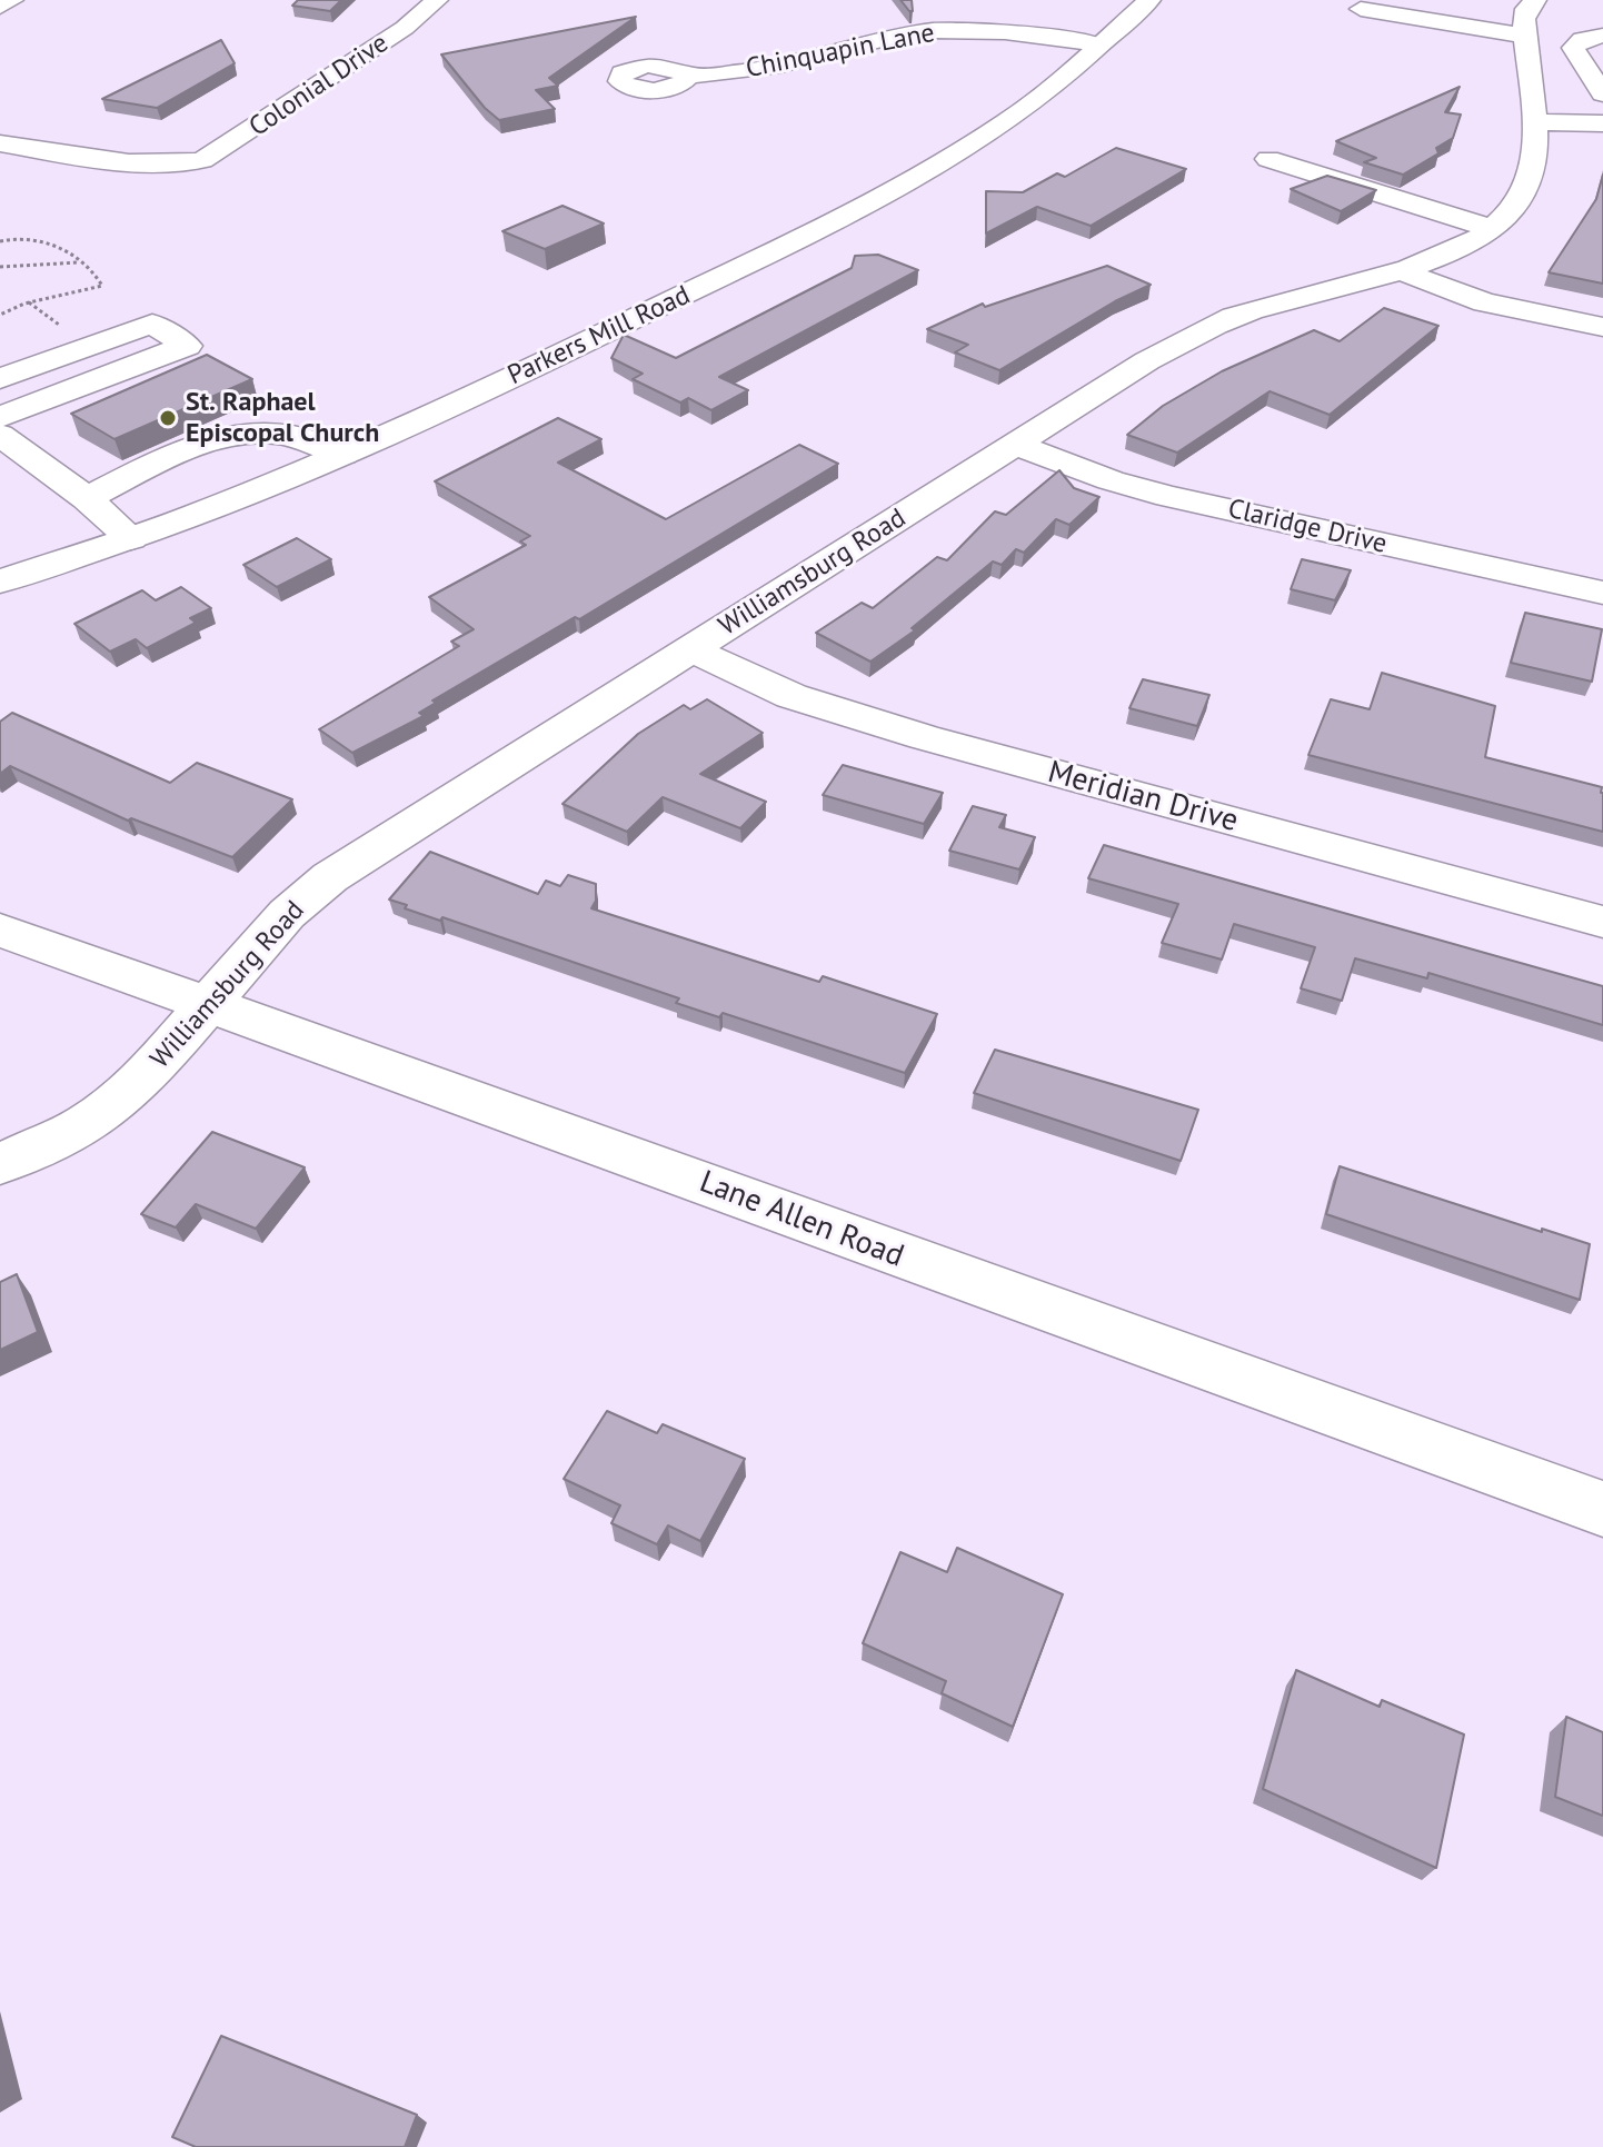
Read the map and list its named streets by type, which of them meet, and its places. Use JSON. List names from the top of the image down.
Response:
{
  "streets": {
    "street": [
      "Chinquapin Lane",
      "Colonial Drive",
      "Parkers Mill Road",
      "Claridge Drive",
      "Williamsburg Road",
      "Meridian Drive",
      "Lane Allen Road"
    ]
  },
  "crossings": [
    ["Chinquapin Lane", "Parkers Mill Road"],
    ["Claridge Drive", "Williamsburg Road"],
    ["Williamsburg Road", "Meridian Drive"],
    ["Williamsburg Road", "Lane Allen Road"]
  ],
  "places": ["St. Raphael Episcopal Church"]
}
